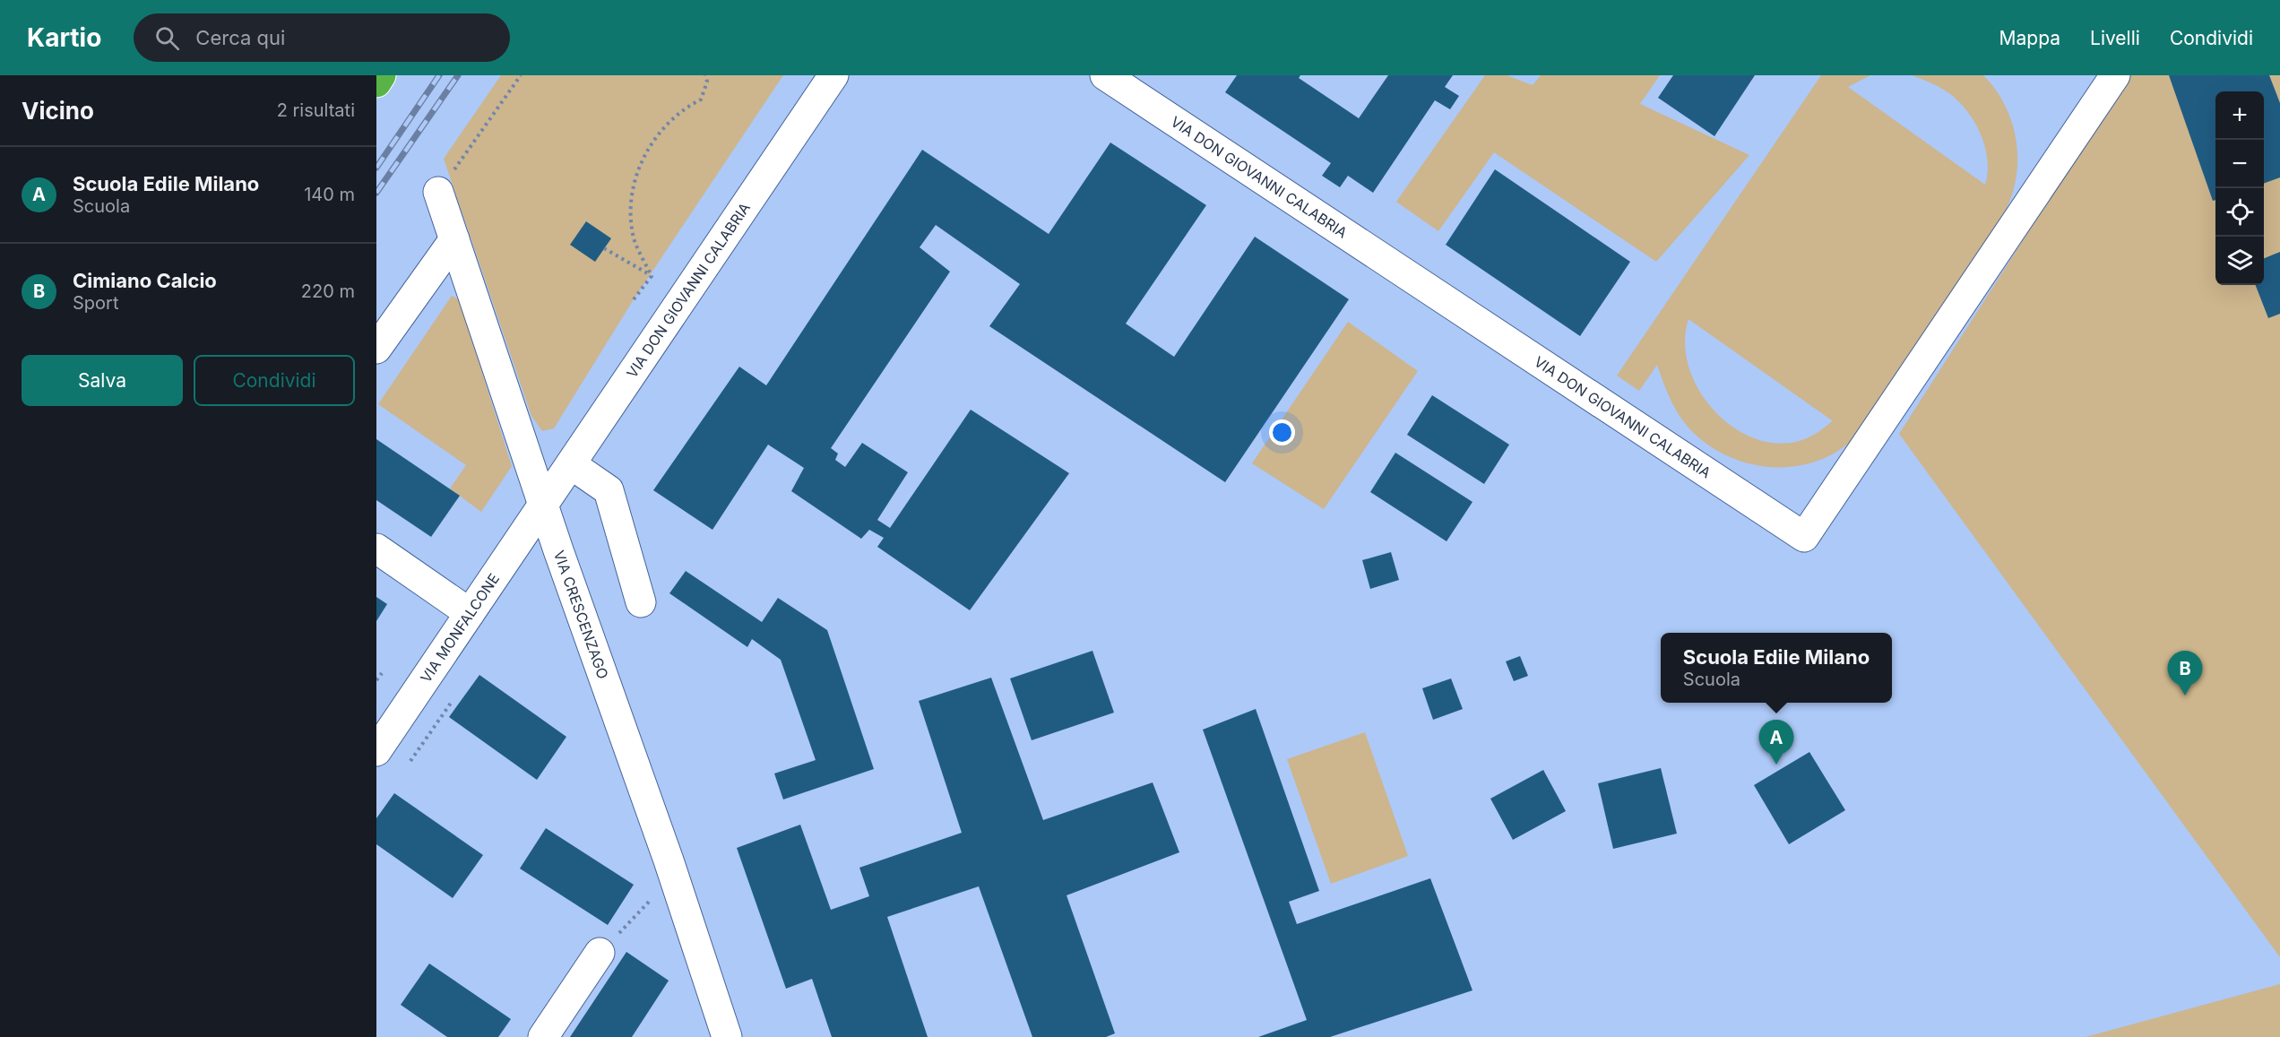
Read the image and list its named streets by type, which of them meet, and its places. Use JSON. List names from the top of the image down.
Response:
{
  "streets": {
    "street": ["VIA DON GIOVANNI CALABRIA", "VIA CRESCENZAGO", "VIA MONFALCONE"]
  },
  "crossings": [
    ["VIA DON GIOVANNI CALABRIA", "VIA CRESCENZAGO"],
    ["VIA DON GIOVANNI CALABRIA", "VIA MONFALCONE"],
    ["VIA CRESCENZAGO", "VIA MONFALCONE"]
  ],
  "page": {
    "header": "Kartio",
    "search": "Cerca qui",
    "nav": ["Mappa", "Livelli", "Condividi"],
    "heading": ["Vicino", "2 risultati"],
    "map_buttons": ["+", "−"],
    "list": [
      {
        "mark": "A",
        "name": "Scuola Edile Milano",
        "note": "Scuola",
        "value": "140 m"
      },
      {
        "mark": "B",
        "name": "Cimiano Calcio",
        "note": "Sport",
        "value": "220 m"
      }
    ],
    "buttons": ["Salva", "Condividi"],
    "popup": ["Scuola Edile Milano", "Scuola"],
    "pins": ["B", "A"]
  }
}
